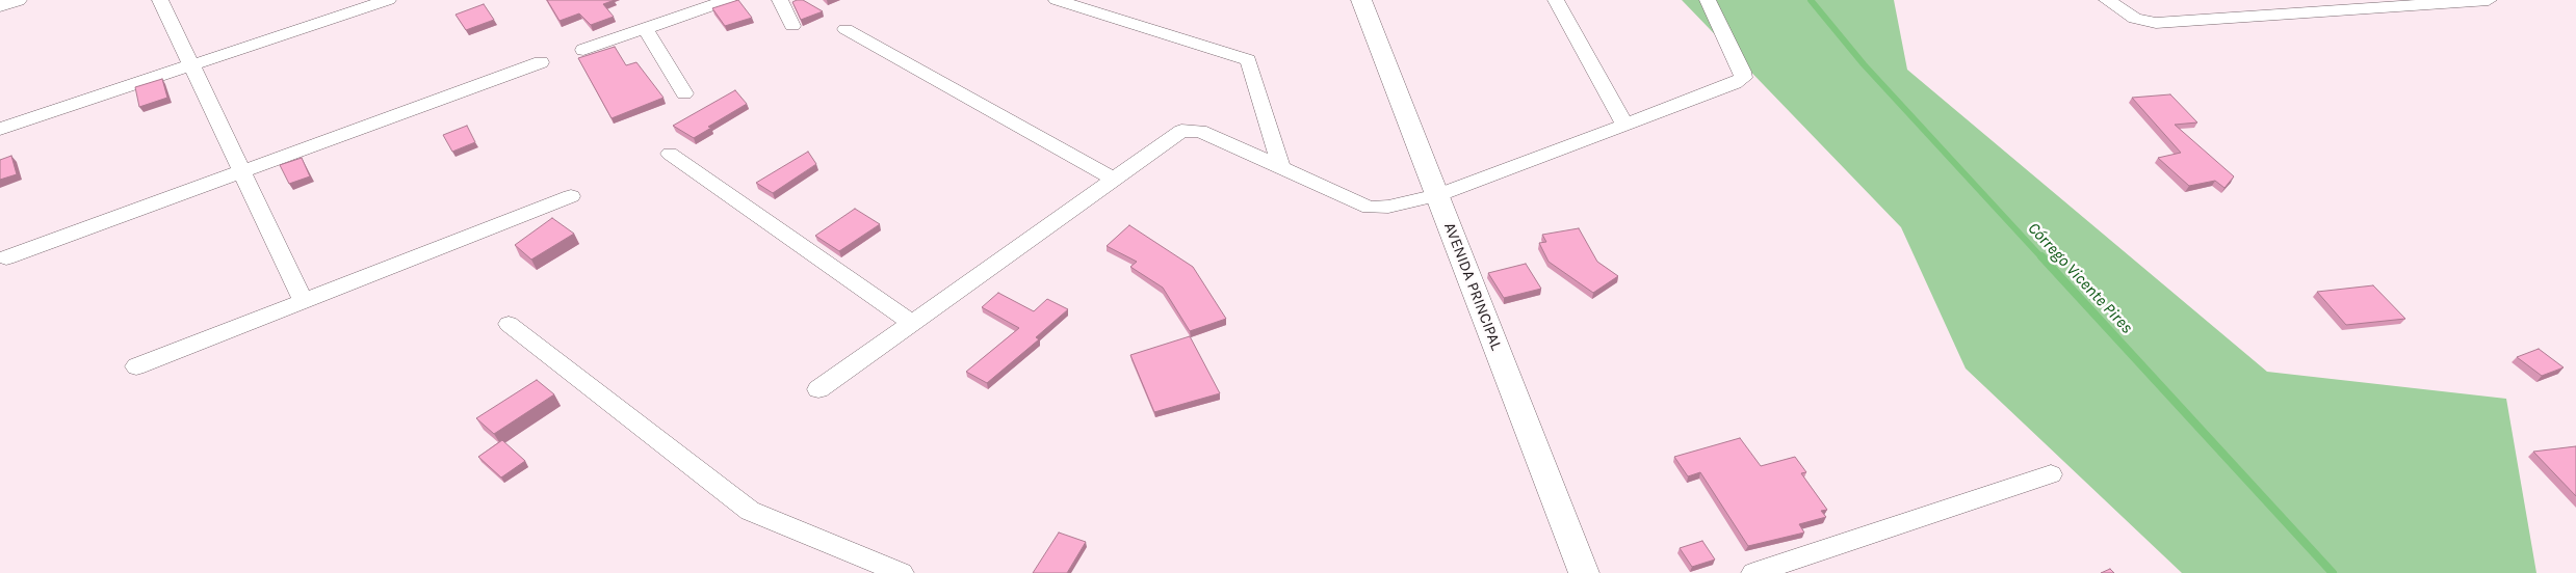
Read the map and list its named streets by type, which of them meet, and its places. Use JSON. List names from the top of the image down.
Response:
{
  "streets": {
    "street": ["AVENIDA PRINCIPAL"]
  },
  "water": ["Córrego Vicente Pires"]
}
